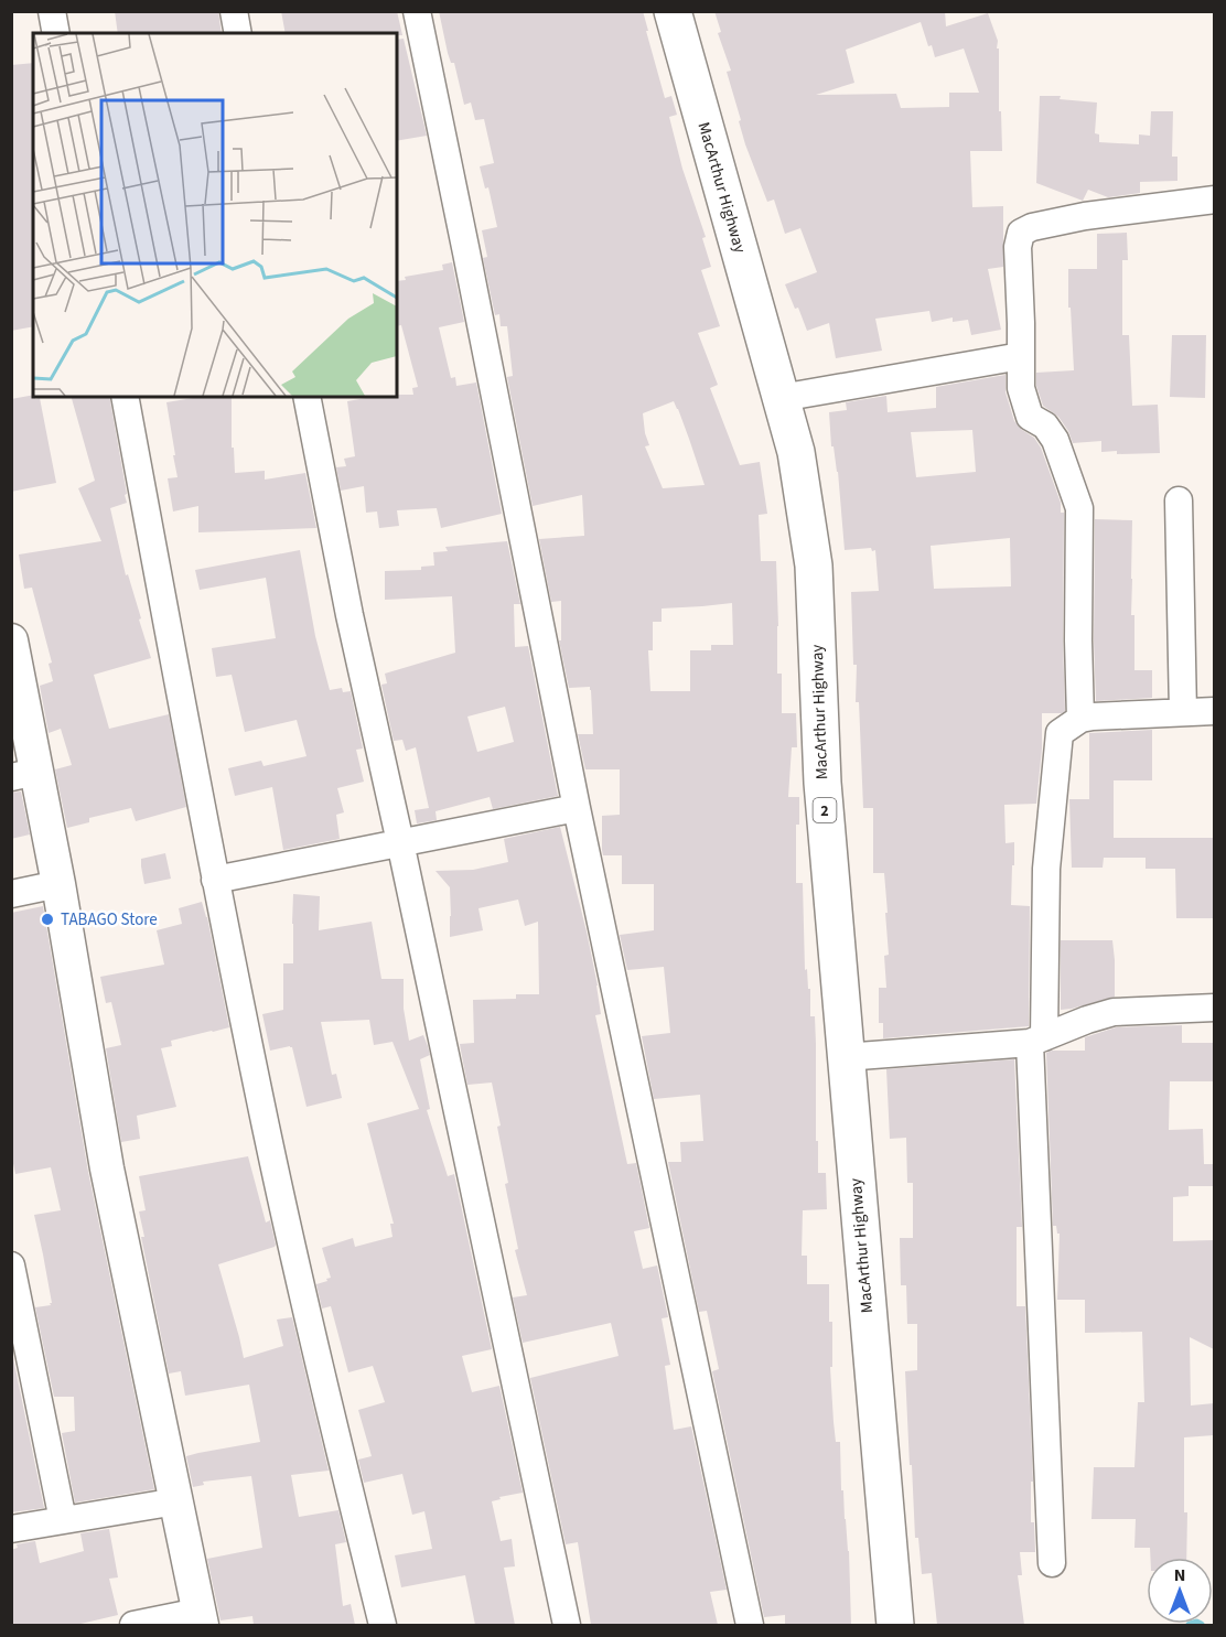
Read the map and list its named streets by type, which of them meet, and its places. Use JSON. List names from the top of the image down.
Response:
{
  "streets": {
    "highway": ["MacArthur Highway", "2"]
  },
  "places": ["TABAGO Store"],
  "north": "top"
}
